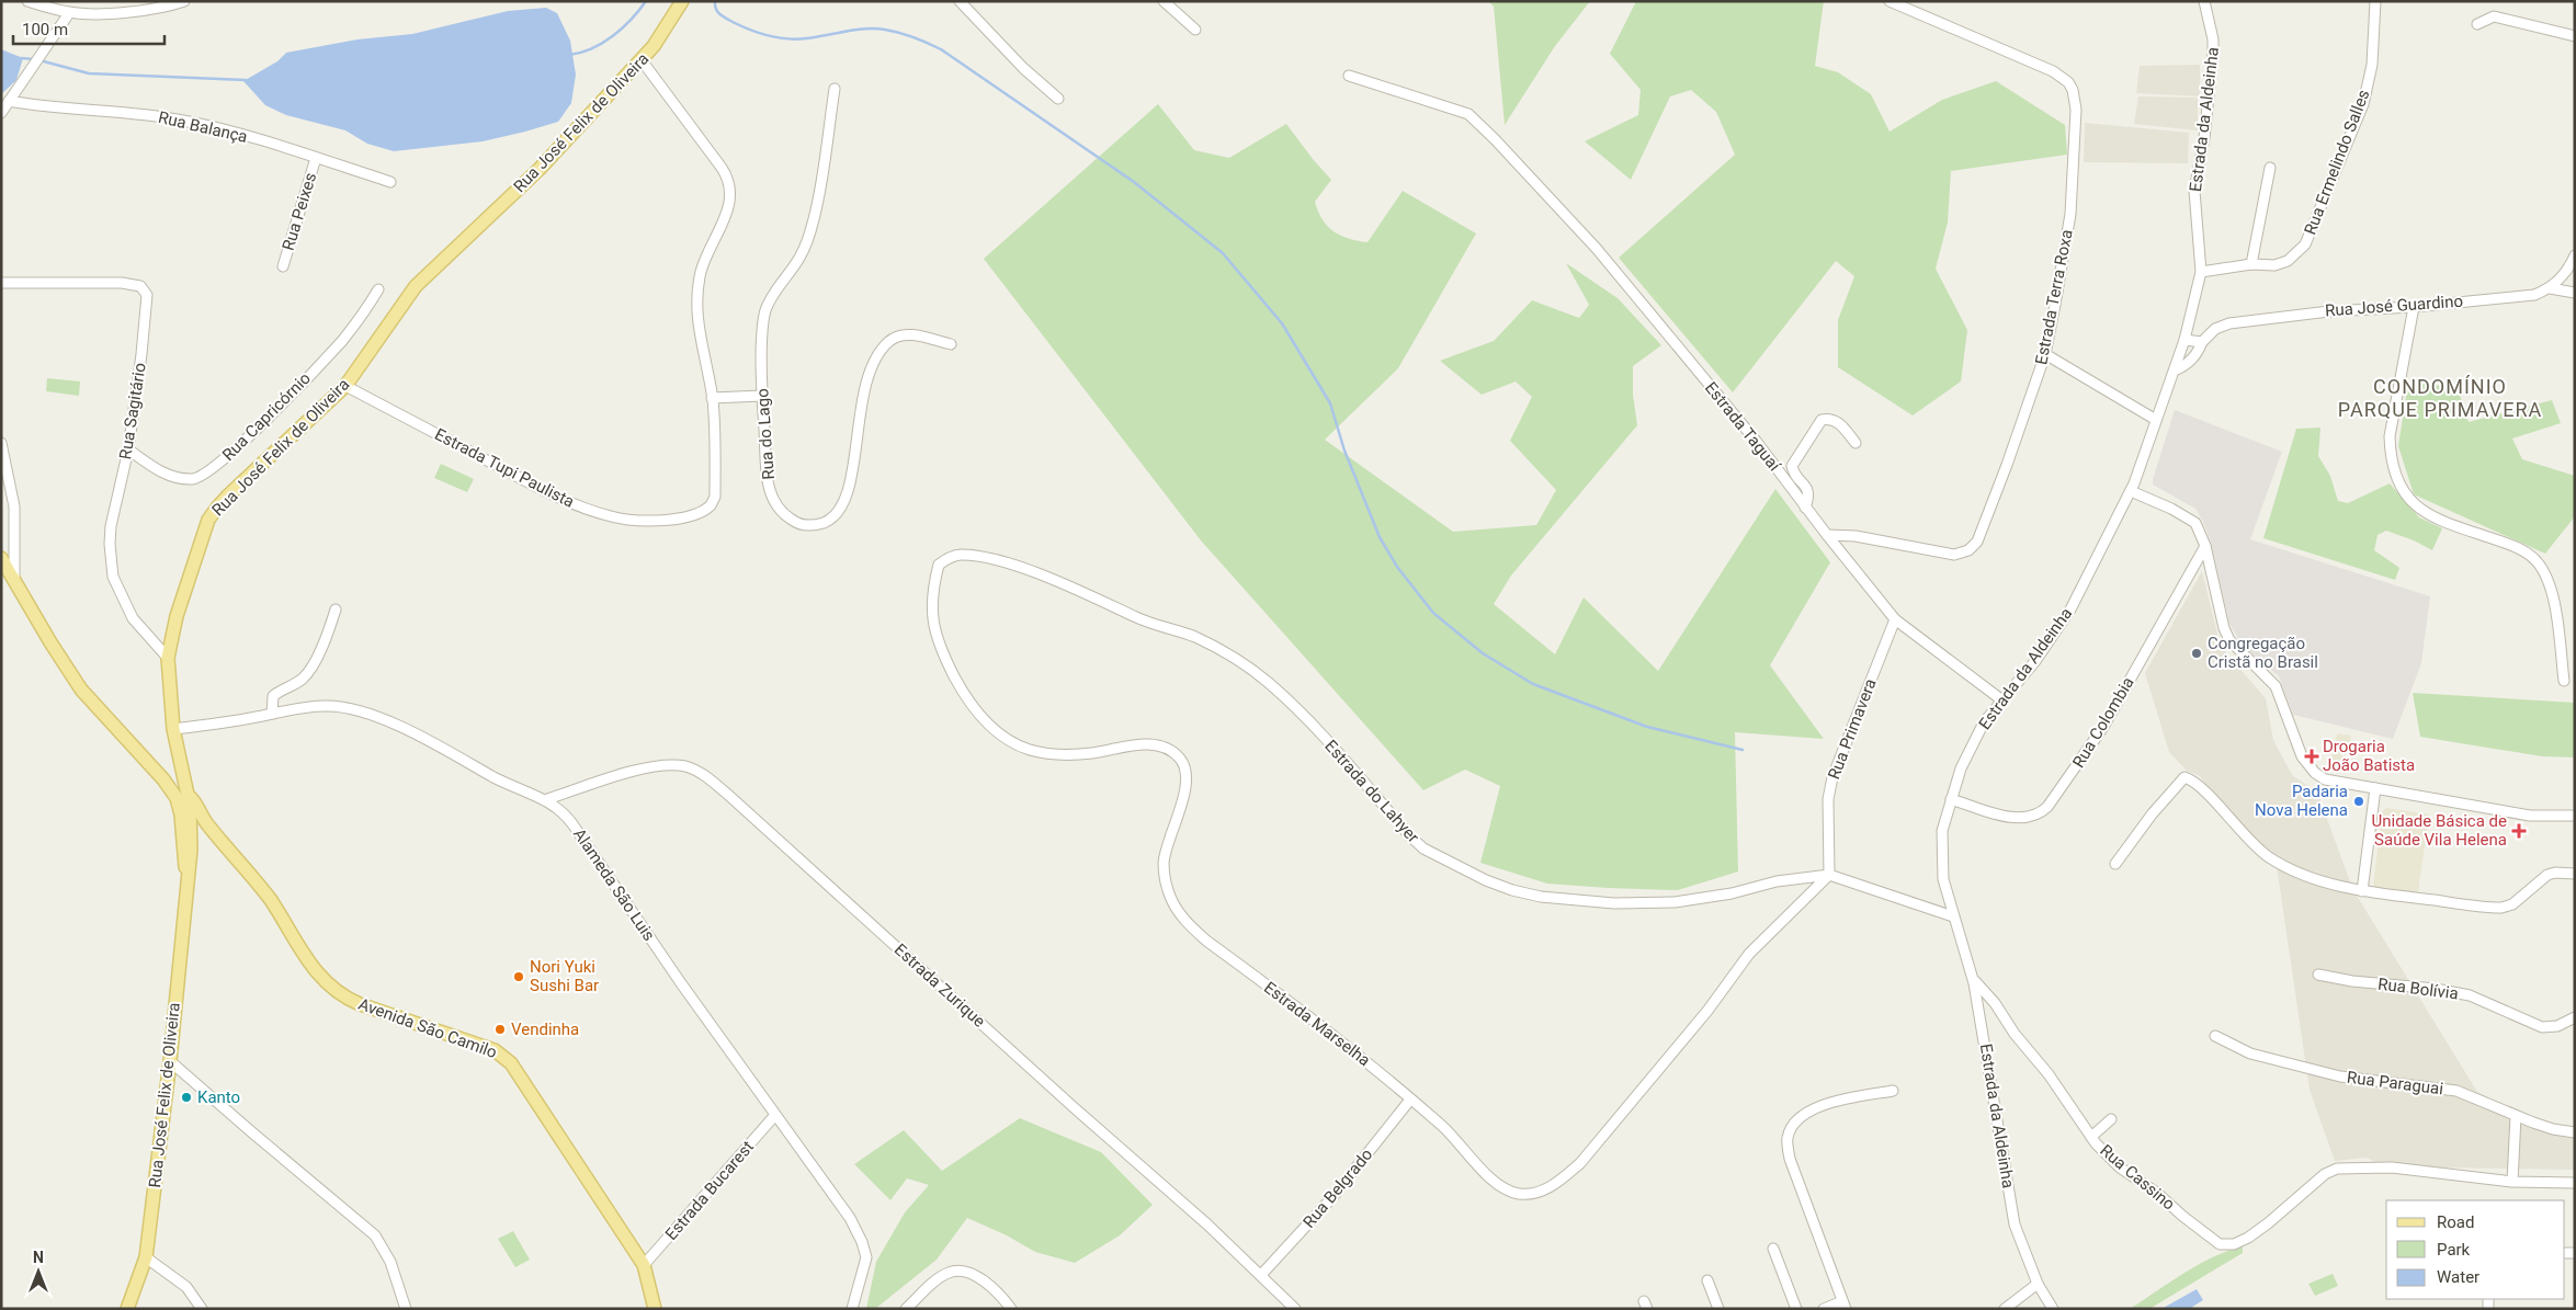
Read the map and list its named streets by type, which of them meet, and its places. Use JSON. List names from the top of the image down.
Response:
{
  "streets": {
    "main road": ["Rua José Felix de Oliveira", "Avenida São Camilo"],
    "street": [
      "Estrada da Aldeinha",
      "Rua Balança",
      "Rua Ermelindo Salles",
      "Rua Peixes",
      "Estrada Terra Roxa",
      "Rua José Guardino",
      "Rua Sagitário",
      "Rua Capricórnio",
      "Estrada Taguaí",
      "Rua do Lago",
      "Estrada Tupi Paulista",
      "Rua Colombia",
      "Rua Primavera",
      "Estrada do Lahyer",
      "Alameda São Luis",
      "Estrada Zurique",
      "Rua Bolívia",
      "Estrada Marselha",
      "Rua Paraguai",
      "Rua Cassino",
      "Rua Belgrado",
      "Estrada Bucarest"
    ]
  },
  "crossings": [
    ["Estrada da Aldeinha", "Rua Ermelindo Salles"],
    ["Estrada da Aldeinha", "Rua José Guardino"],
    ["Estrada da Aldeinha", "Estrada Taguaí"],
    ["Estrada da Aldeinha", "Rua Colombia"],
    ["Estrada da Aldeinha", "Estrada do Lahyer"],
    ["Estrada da Aldeinha", "Rua Cassino"],
    ["Rua José Felix de Oliveira", "Rua Sagitário"],
    ["Rua José Felix de Oliveira", "Estrada Tupi Paulista"],
    ["Rua José Felix de Oliveira", "Alameda São Luis"],
    ["Rua José Felix de Oliveira", "Avenida São Camilo"],
    ["Rua Balança", "Rua Peixes"],
    ["Estrada Terra Roxa", "Estrada Taguaí"],
    ["Rua Sagitário", "Rua Capricórnio"],
    ["Estrada Taguaí", "Rua Primavera"],
    ["Rua Primavera", "Estrada do Lahyer"],
    ["Rua Primavera", "Estrada Marselha"],
    ["Estrada do Lahyer", "Estrada Marselha"],
    ["Alameda São Luis", "Estrada Zurique"],
    ["Alameda São Luis", "Estrada Bucarest"],
    ["Estrada Zurique", "Rua Belgrado"],
    ["Estrada Marselha", "Rua Belgrado"],
    ["Avenida São Camilo", "Estrada Bucarest"]
  ],
  "districts": ["CONDOMÍNIO PARQUE PRIMAVERA"],
  "places": {
    "other": [
      "Congregação Cristã no Brasil",
      "Padaria Nova Helena",
      "Nori Yuki Sushi Bar",
      "Vendinha",
      "Kanto"
    ],
    "health": ["Drogaria João Batista", "Unidade Básica de Saúde Vila Helena"]
  },
  "legend": ["Road", "Park", "Water"],
  "scale_bar": "100 m",
  "north": "top"
}
